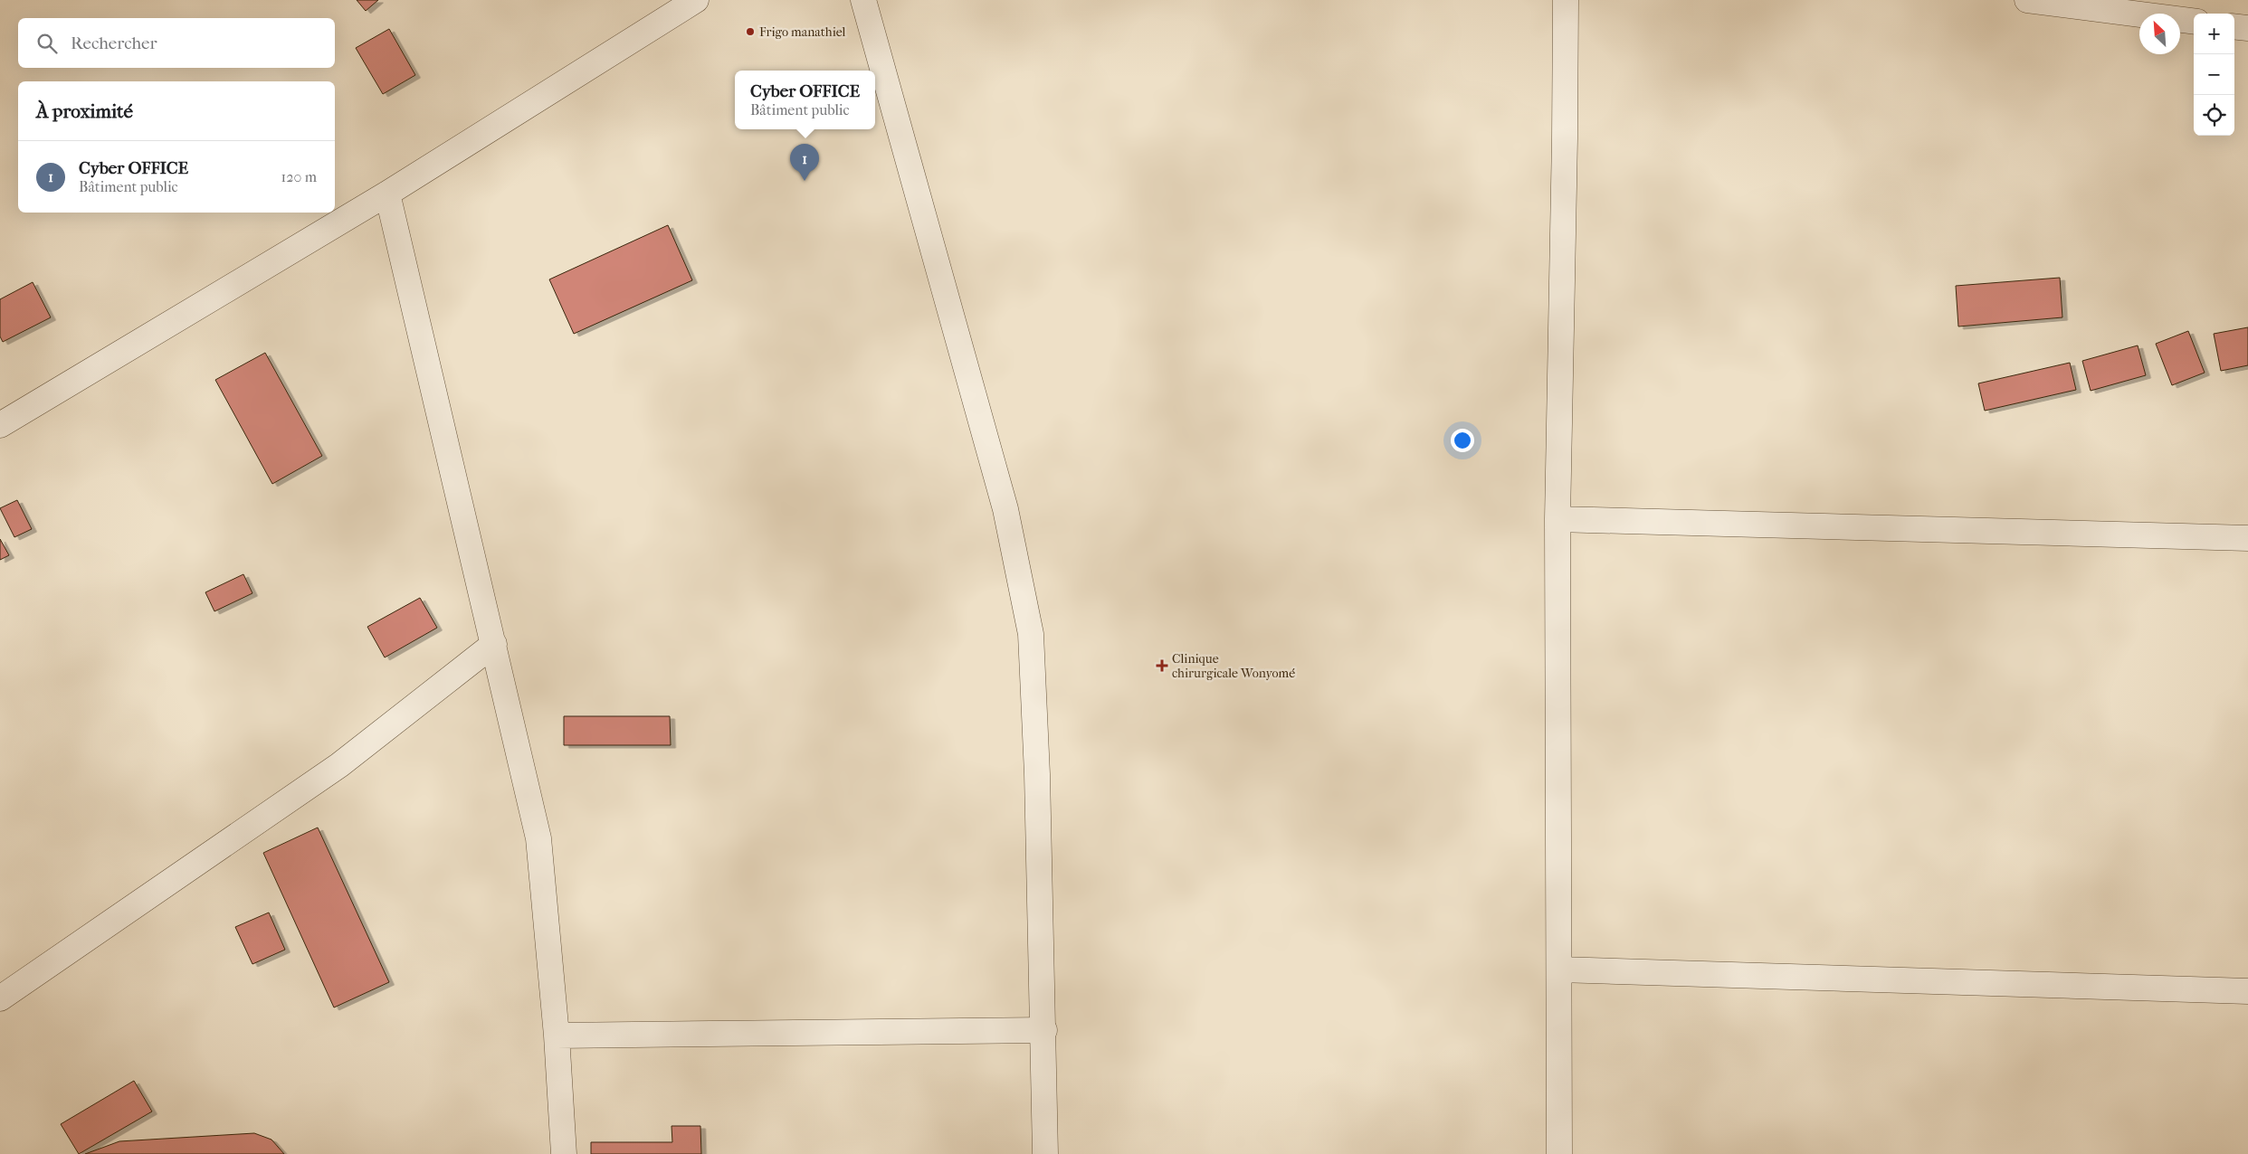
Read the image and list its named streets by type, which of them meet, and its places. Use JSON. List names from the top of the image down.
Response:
{
  "places": {
    "other": ["Frigo manathiel"],
    "health": ["Clinique chirurgicale Wonyomé"]
  },
  "north": "top left",
  "page": {
    "map_buttons": ["+", "−"],
    "search": "Rechercher",
    "popup": ["Cyber OFFICE", "Bâtiment public"],
    "heading": "À proximité",
    "list": [
      {
        "mark": "1",
        "name": "Cyber OFFICE",
        "note": "Bâtiment public",
        "value": "120 m"
      }
    ],
    "pins": "1"
  }
}
